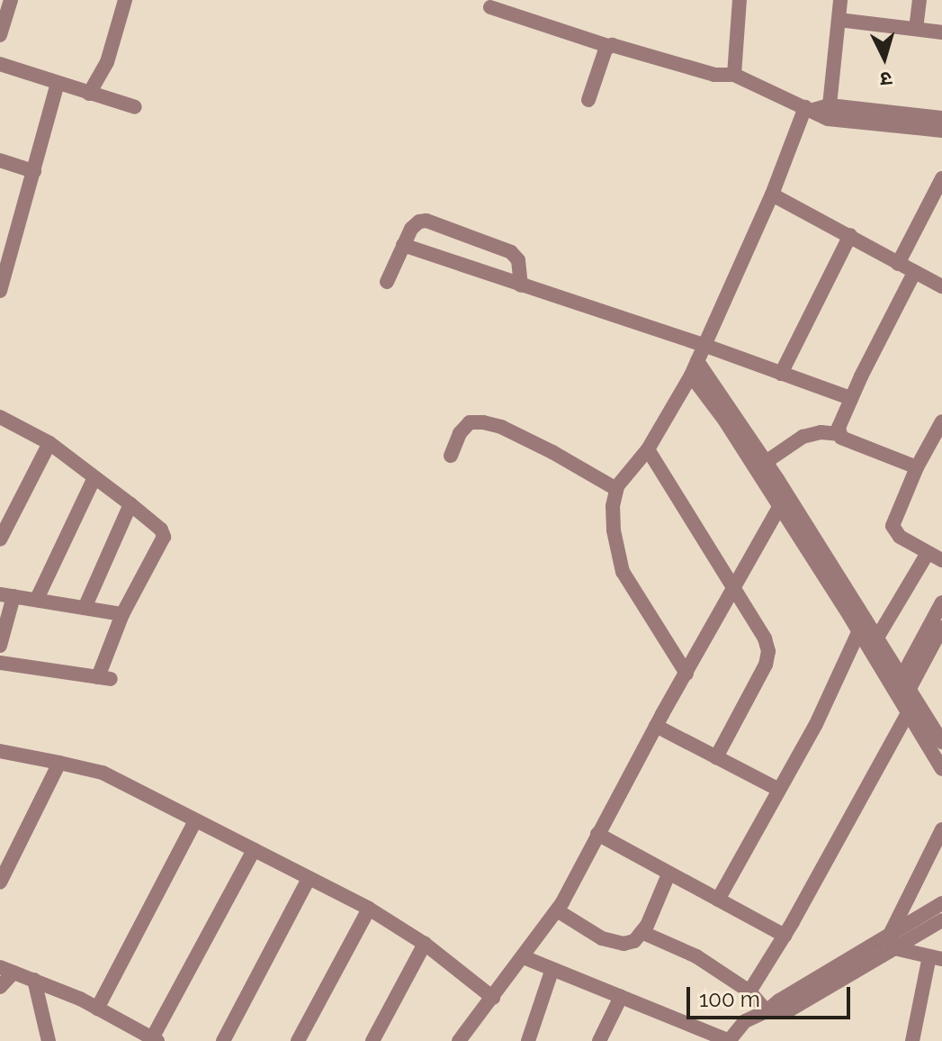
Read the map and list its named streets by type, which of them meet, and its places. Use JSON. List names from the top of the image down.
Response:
{
  "scale_bar": "100 m",
  "north": "bottom"
}
